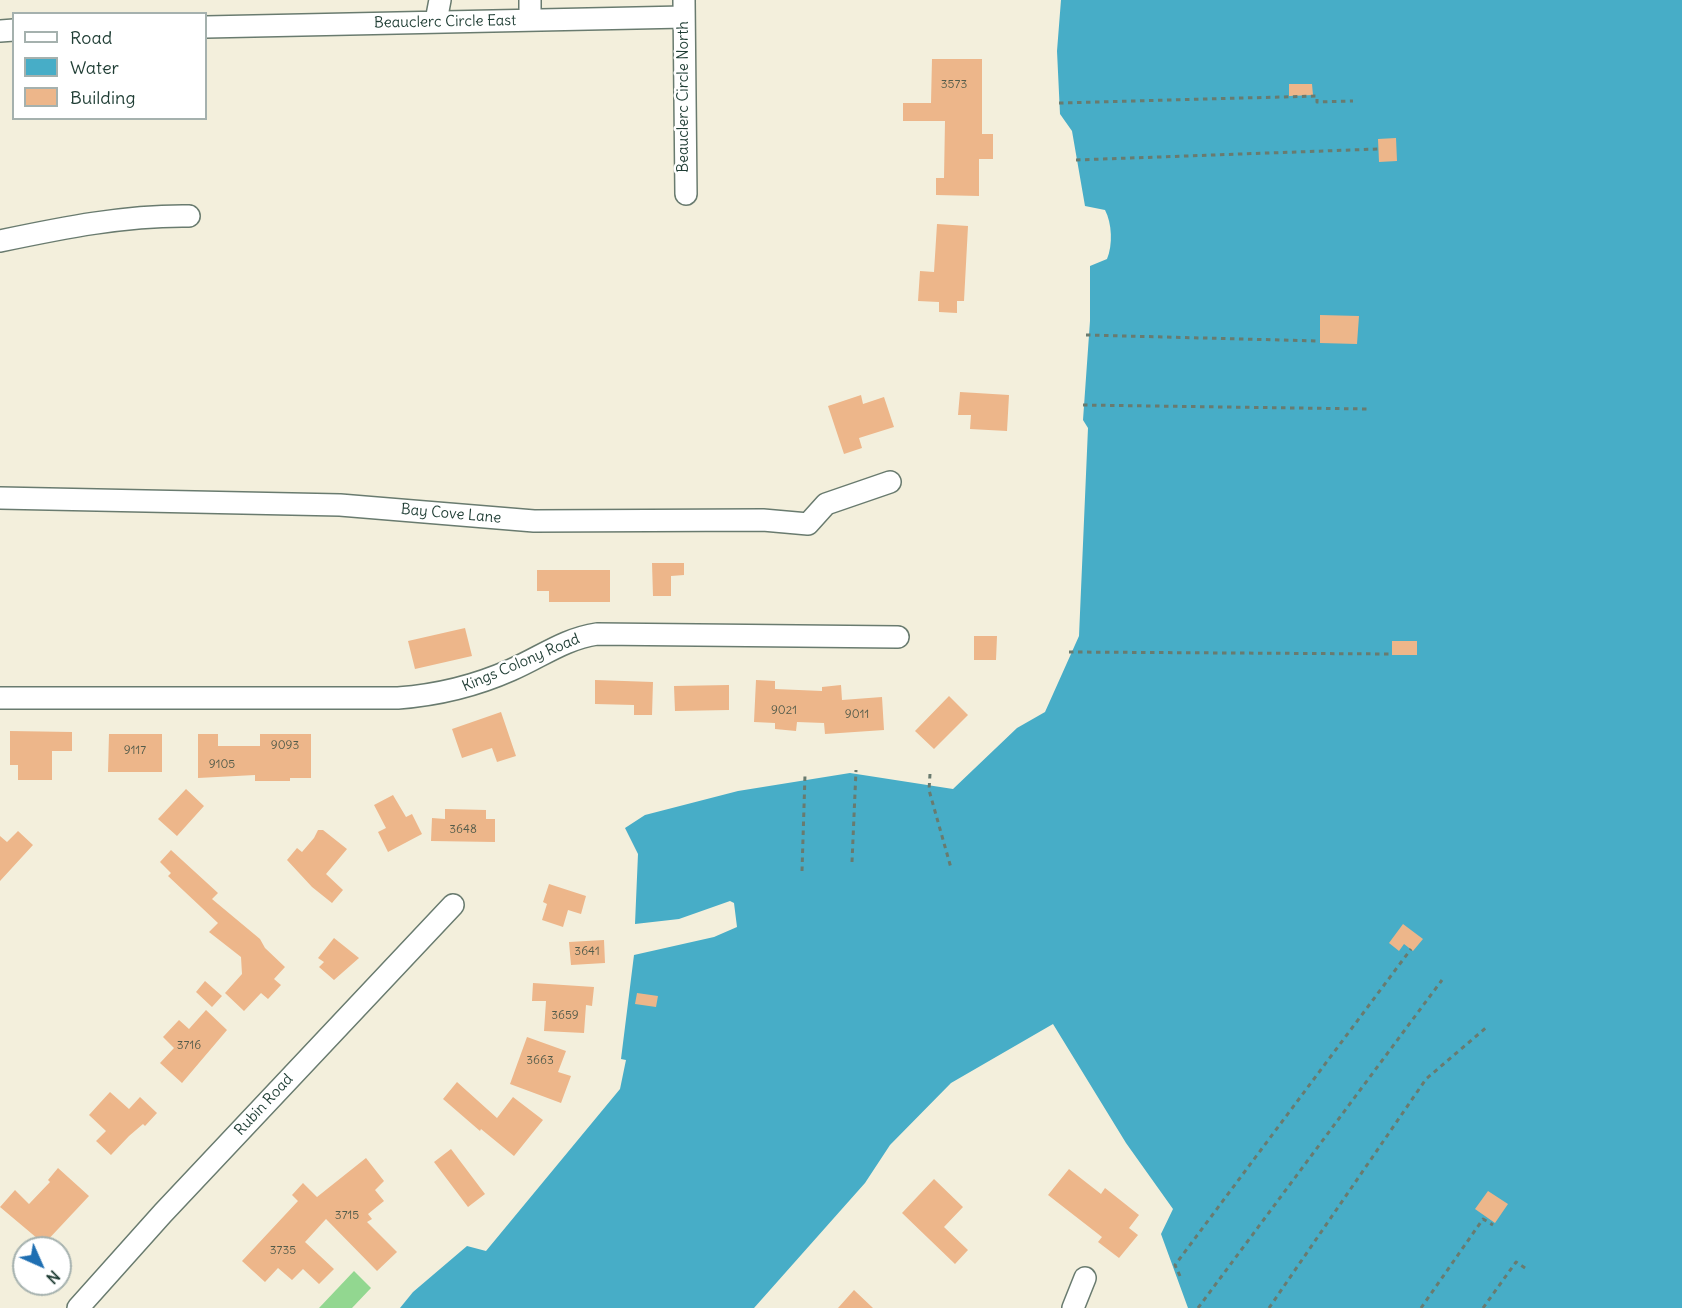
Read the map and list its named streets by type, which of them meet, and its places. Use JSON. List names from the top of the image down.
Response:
{
  "streets": {
    "street": [
      "Beauclerc Circle East",
      "Beauclerc Circle North",
      "Bay Cove Lane",
      "Kings Colony Road",
      "Rubin Road"
    ]
  },
  "crossings": [
    ["Beauclerc Circle East", "Beauclerc Circle North"]
  ],
  "house_numbers": [
    "3573",
    "9021",
    "9011",
    "9093",
    "9117",
    "9105",
    "3648",
    "3641",
    "3659",
    "3716",
    "3663",
    "3715",
    "3735"
  ],
  "legend": ["Road", "Water", "Building"],
  "north": "bottom right"
}
